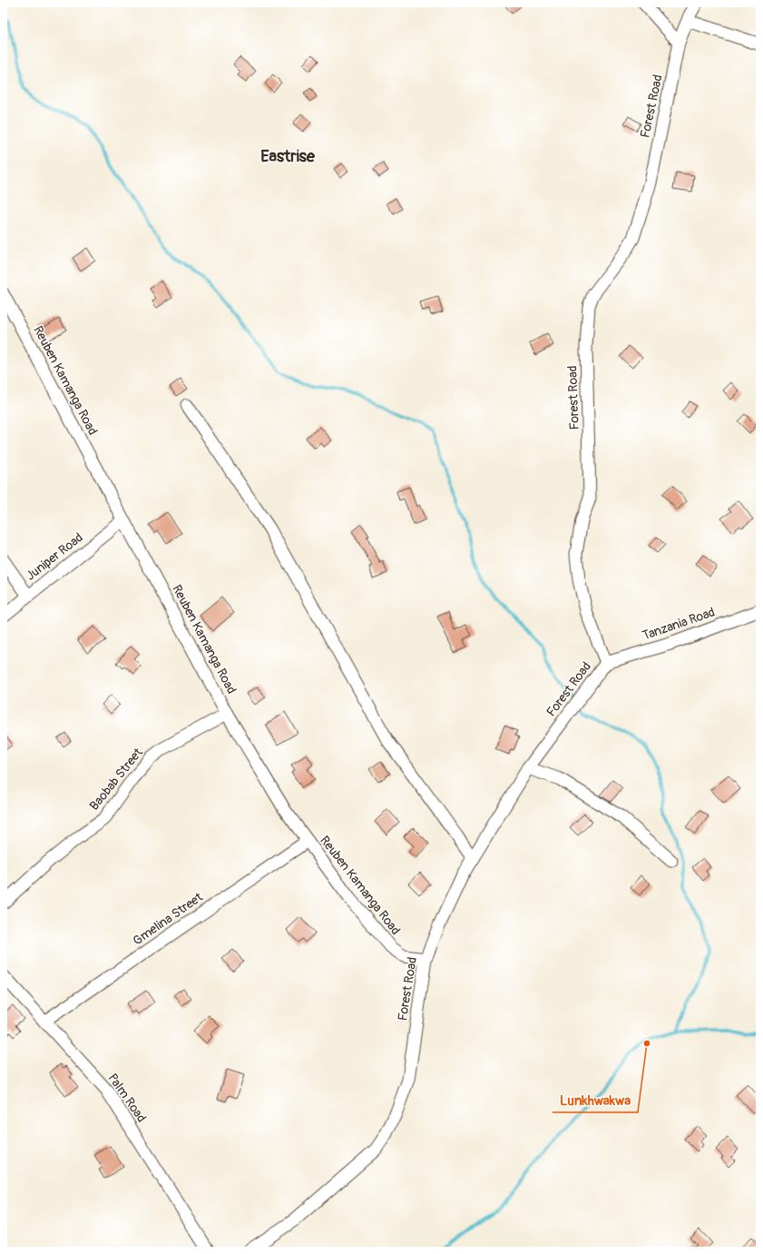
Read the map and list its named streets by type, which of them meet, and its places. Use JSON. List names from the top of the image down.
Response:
{
  "streets": {
    "street": [
      "Forest Road",
      "Reuben Kamanga Road",
      "Juniper Road",
      "Tanzania Road",
      "Baobab Street",
      "Gmelina Street",
      "Palm Road"
    ]
  },
  "crossings": [
    ["Forest Road", "Reuben Kamanga Road"],
    ["Forest Road", "Tanzania Road"],
    ["Reuben Kamanga Road", "Juniper Road"],
    ["Reuben Kamanga Road", "Baobab Street"],
    ["Reuben Kamanga Road", "Gmelina Street"],
    ["Gmelina Street", "Palm Road"]
  ],
  "districts": ["Eastrise"],
  "places": ["Lunkhwakwa"]
}
